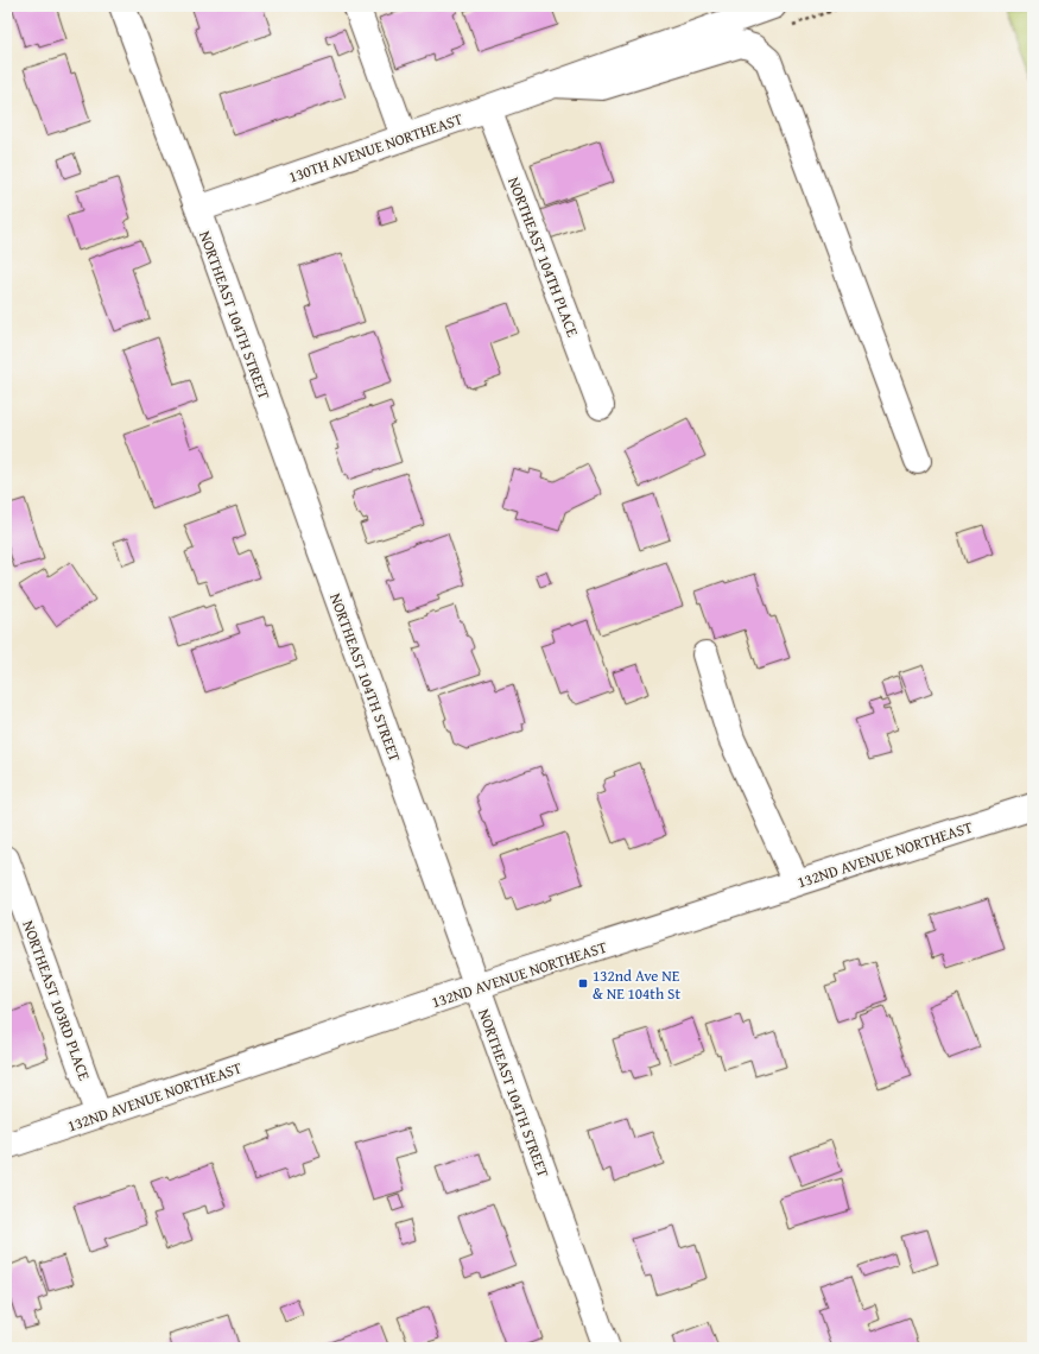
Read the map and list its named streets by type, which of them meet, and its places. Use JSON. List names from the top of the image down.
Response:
{
  "streets": {
    "street": [
      "130TH AVENUE NORTHEAST",
      "NORTHEAST 104TH PLACE",
      "NORTHEAST 104TH STREET",
      "132ND AVENUE NORTHEAST",
      "NORTHEAST 103RD PLACE"
    ]
  },
  "crossings": [
    ["130TH AVENUE NORTHEAST", "NORTHEAST 104TH PLACE"],
    ["130TH AVENUE NORTHEAST", "NORTHEAST 104TH STREET"],
    ["NORTHEAST 104TH STREET", "132ND AVENUE NORTHEAST"],
    ["132ND AVENUE NORTHEAST", "NORTHEAST 103RD PLACE"]
  ],
  "places": {
    "transit": ["132nd Ave NE & NE 104th St"]
  }
}
